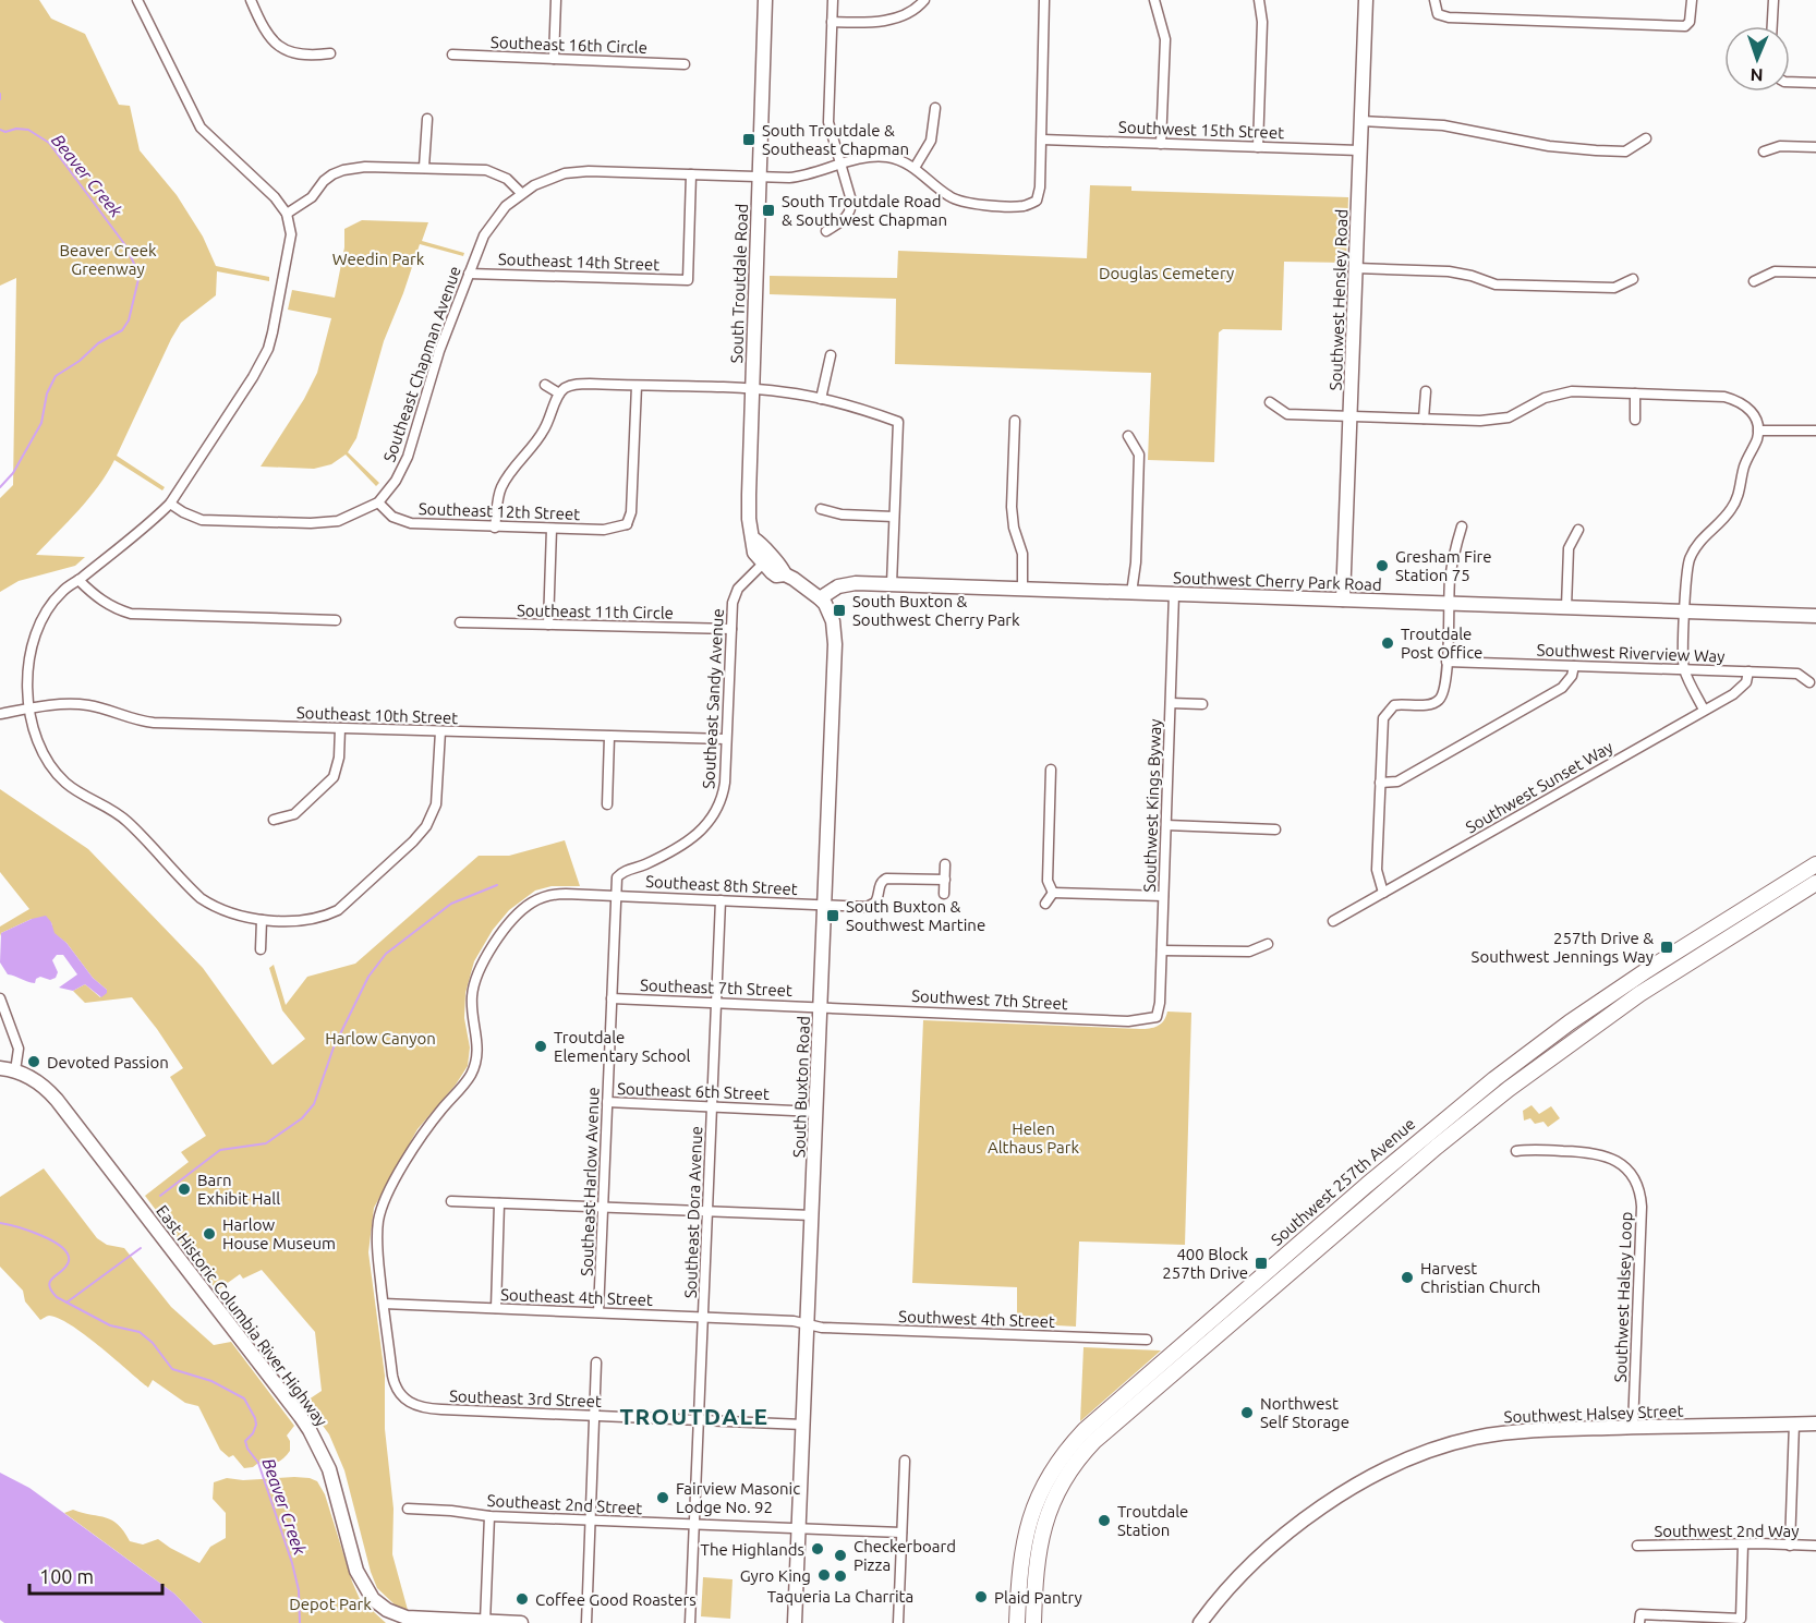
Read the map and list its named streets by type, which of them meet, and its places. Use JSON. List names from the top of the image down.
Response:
{
  "streets": {
    "main road": ["Southwest 257th Avenue"],
    "street": [
      "Southeast 16th Circle",
      "Southwest 15th Street",
      "Southeast 14th Street",
      "South Troutdale Road",
      "Southwest Hensley Road",
      "Southeast Chapman Avenue",
      "Southeast 12th Street",
      "Southwest Cherry Park Road",
      "Southeast 11th Circle",
      "Southwest Riverview Way",
      "Southeast Sandy Avenue",
      "Southeast 10th Street",
      "Southwest Sunset Way",
      "Southwest Kings Byway",
      "Southeast 8th Street",
      "Southeast 7th Street",
      "Southwest 7th Street",
      "South Buxton Road",
      "Southeast 6th Street",
      "Southeast Harlow Avenue",
      "Southeast Dora Avenue",
      "Southeast 4th Street",
      "Southwest Halsey Loop",
      "East Historic Columbia River Highway",
      "Southwest 4th Street",
      "Southeast 3rd Street",
      "Southwest Halsey Street",
      "Southeast 2nd Street",
      "Southwest 2nd Way"
    ]
  },
  "crossings": [
    ["Southwest 15th Street", "Southwest Hensley Road"],
    ["Southeast 14th Street", "Southeast Chapman Avenue"],
    ["South Troutdale Road", "Southeast Chapman Avenue"],
    ["South Troutdale Road", "Southeast Sandy Avenue"],
    ["South Troutdale Road", "South Buxton Road"],
    ["Southwest Hensley Road", "Southwest Cherry Park Road"],
    ["Southeast Chapman Avenue", "Southeast 12th Street"],
    ["Southwest Cherry Park Road", "Southwest Kings Byway"],
    ["Southwest Cherry Park Road", "South Buxton Road"],
    ["Southeast 11th Circle", "Southeast Sandy Avenue"],
    ["Southwest Riverview Way", "Southwest Sunset Way"],
    ["Southeast Sandy Avenue", "Southeast 10th Street"],
    ["Southeast Sandy Avenue", "Southeast 8th Street"],
    ["Southeast Sandy Avenue", "South Buxton Road"],
    ["Southeast Sandy Avenue", "Southeast Harlow Avenue"],
    ["Southwest Kings Byway", "Southwest 7th Street"],
    ["Southeast 8th Street", "South Buxton Road"],
    ["Southeast 8th Street", "Southeast Harlow Avenue"],
    ["Southeast 8th Street", "Southeast Dora Avenue"],
    ["Southeast 7th Street", "Southwest 7th Street"],
    ["Southeast 7th Street", "South Buxton Road"],
    ["Southeast 7th Street", "Southeast Harlow Avenue"],
    ["Southeast 7th Street", "Southeast Dora Avenue"],
    ["Southwest 7th Street", "South Buxton Road"],
    ["South Buxton Road", "Southeast 6th Street"],
    ["South Buxton Road", "Southeast 4th Street"],
    ["South Buxton Road", "Southwest 4th Street"],
    ["South Buxton Road", "Southeast 3rd Street"],
    ["South Buxton Road", "Southeast 2nd Street"],
    ["Southeast 6th Street", "Southeast Harlow Avenue"],
    ["Southeast 6th Street", "Southeast Dora Avenue"],
    ["Southeast Harlow Avenue", "Southeast 4th Street"],
    ["Southeast Dora Avenue", "Southeast 4th Street"],
    ["Southeast Dora Avenue", "Southeast 3rd Street"],
    ["Southeast Dora Avenue", "Southeast 2nd Street"],
    ["Southeast 4th Street", "Southwest 4th Street"],
    ["Southeast 4th Street", "Southeast 3rd Street"],
    ["Southwest Halsey Loop", "Southwest Halsey Street"]
  ],
  "districts": ["TROUTDALE"],
  "water": ["Beaver Creek"],
  "parks": [
    "Beaver Creek Greenway",
    "Weedin Park",
    "Douglas Cemetery",
    "Harlow Canyon",
    "Helen Althaus Park",
    "Depot Park"
  ],
  "places": {
    "transit": [
      "South Troutdale & Southeast Chapman",
      "South Troutdale Road & Southwest Chapman",
      "South Buxton & Southwest Cherry Park",
      "South Buxton & Southwest Martine",
      "257th Drive & Southwest Jennings Way",
      "400 Block 257th Drive"
    ],
    "other": [
      "Gresham Fire Station 75",
      "Troutdale Post Office",
      "Troutdale Elementary School",
      "Devoted Passion",
      "Barn Exhibit Hall",
      "Harlow House Museum",
      "Harvest Christian Church",
      "Northwest Self Storage",
      "Fairview Masonic Lodge No. 92",
      "Troutdale Station",
      "The Highlands",
      "Checkerboard Pizza",
      "Gyro King",
      "Taqueria La Charrita",
      "Plaid Pantry",
      "Coffee Good Roasters"
    ]
  },
  "scale_bar": "100 m",
  "north": "bottom"
}
